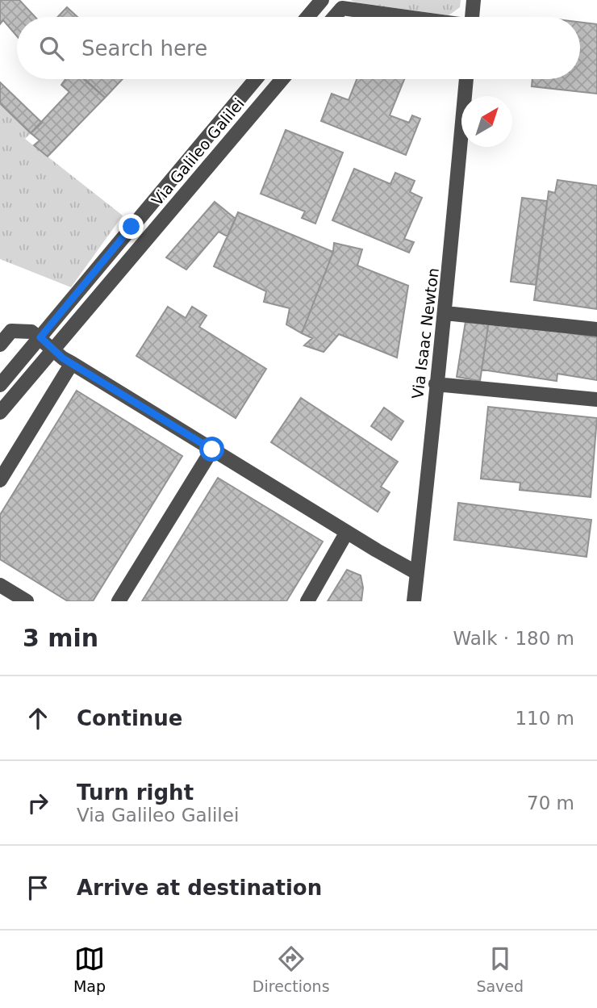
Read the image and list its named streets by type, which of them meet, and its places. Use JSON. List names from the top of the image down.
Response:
{
  "streets": {
    "street": ["Via Galileo Galilei", "Via Isaac Newton"]
  },
  "north": "top right",
  "page": {
    "search": "Search here",
    "heading": ["3 min", "Walk · 180 m"],
    "list": [
      ["Continue", "110 m"],
      ["Turn right", "Via Galileo Galilei", "70 m"],
      "Arrive at destination"
    ],
    "nav": ["Map", "Directions", "Saved"]
  }
}
